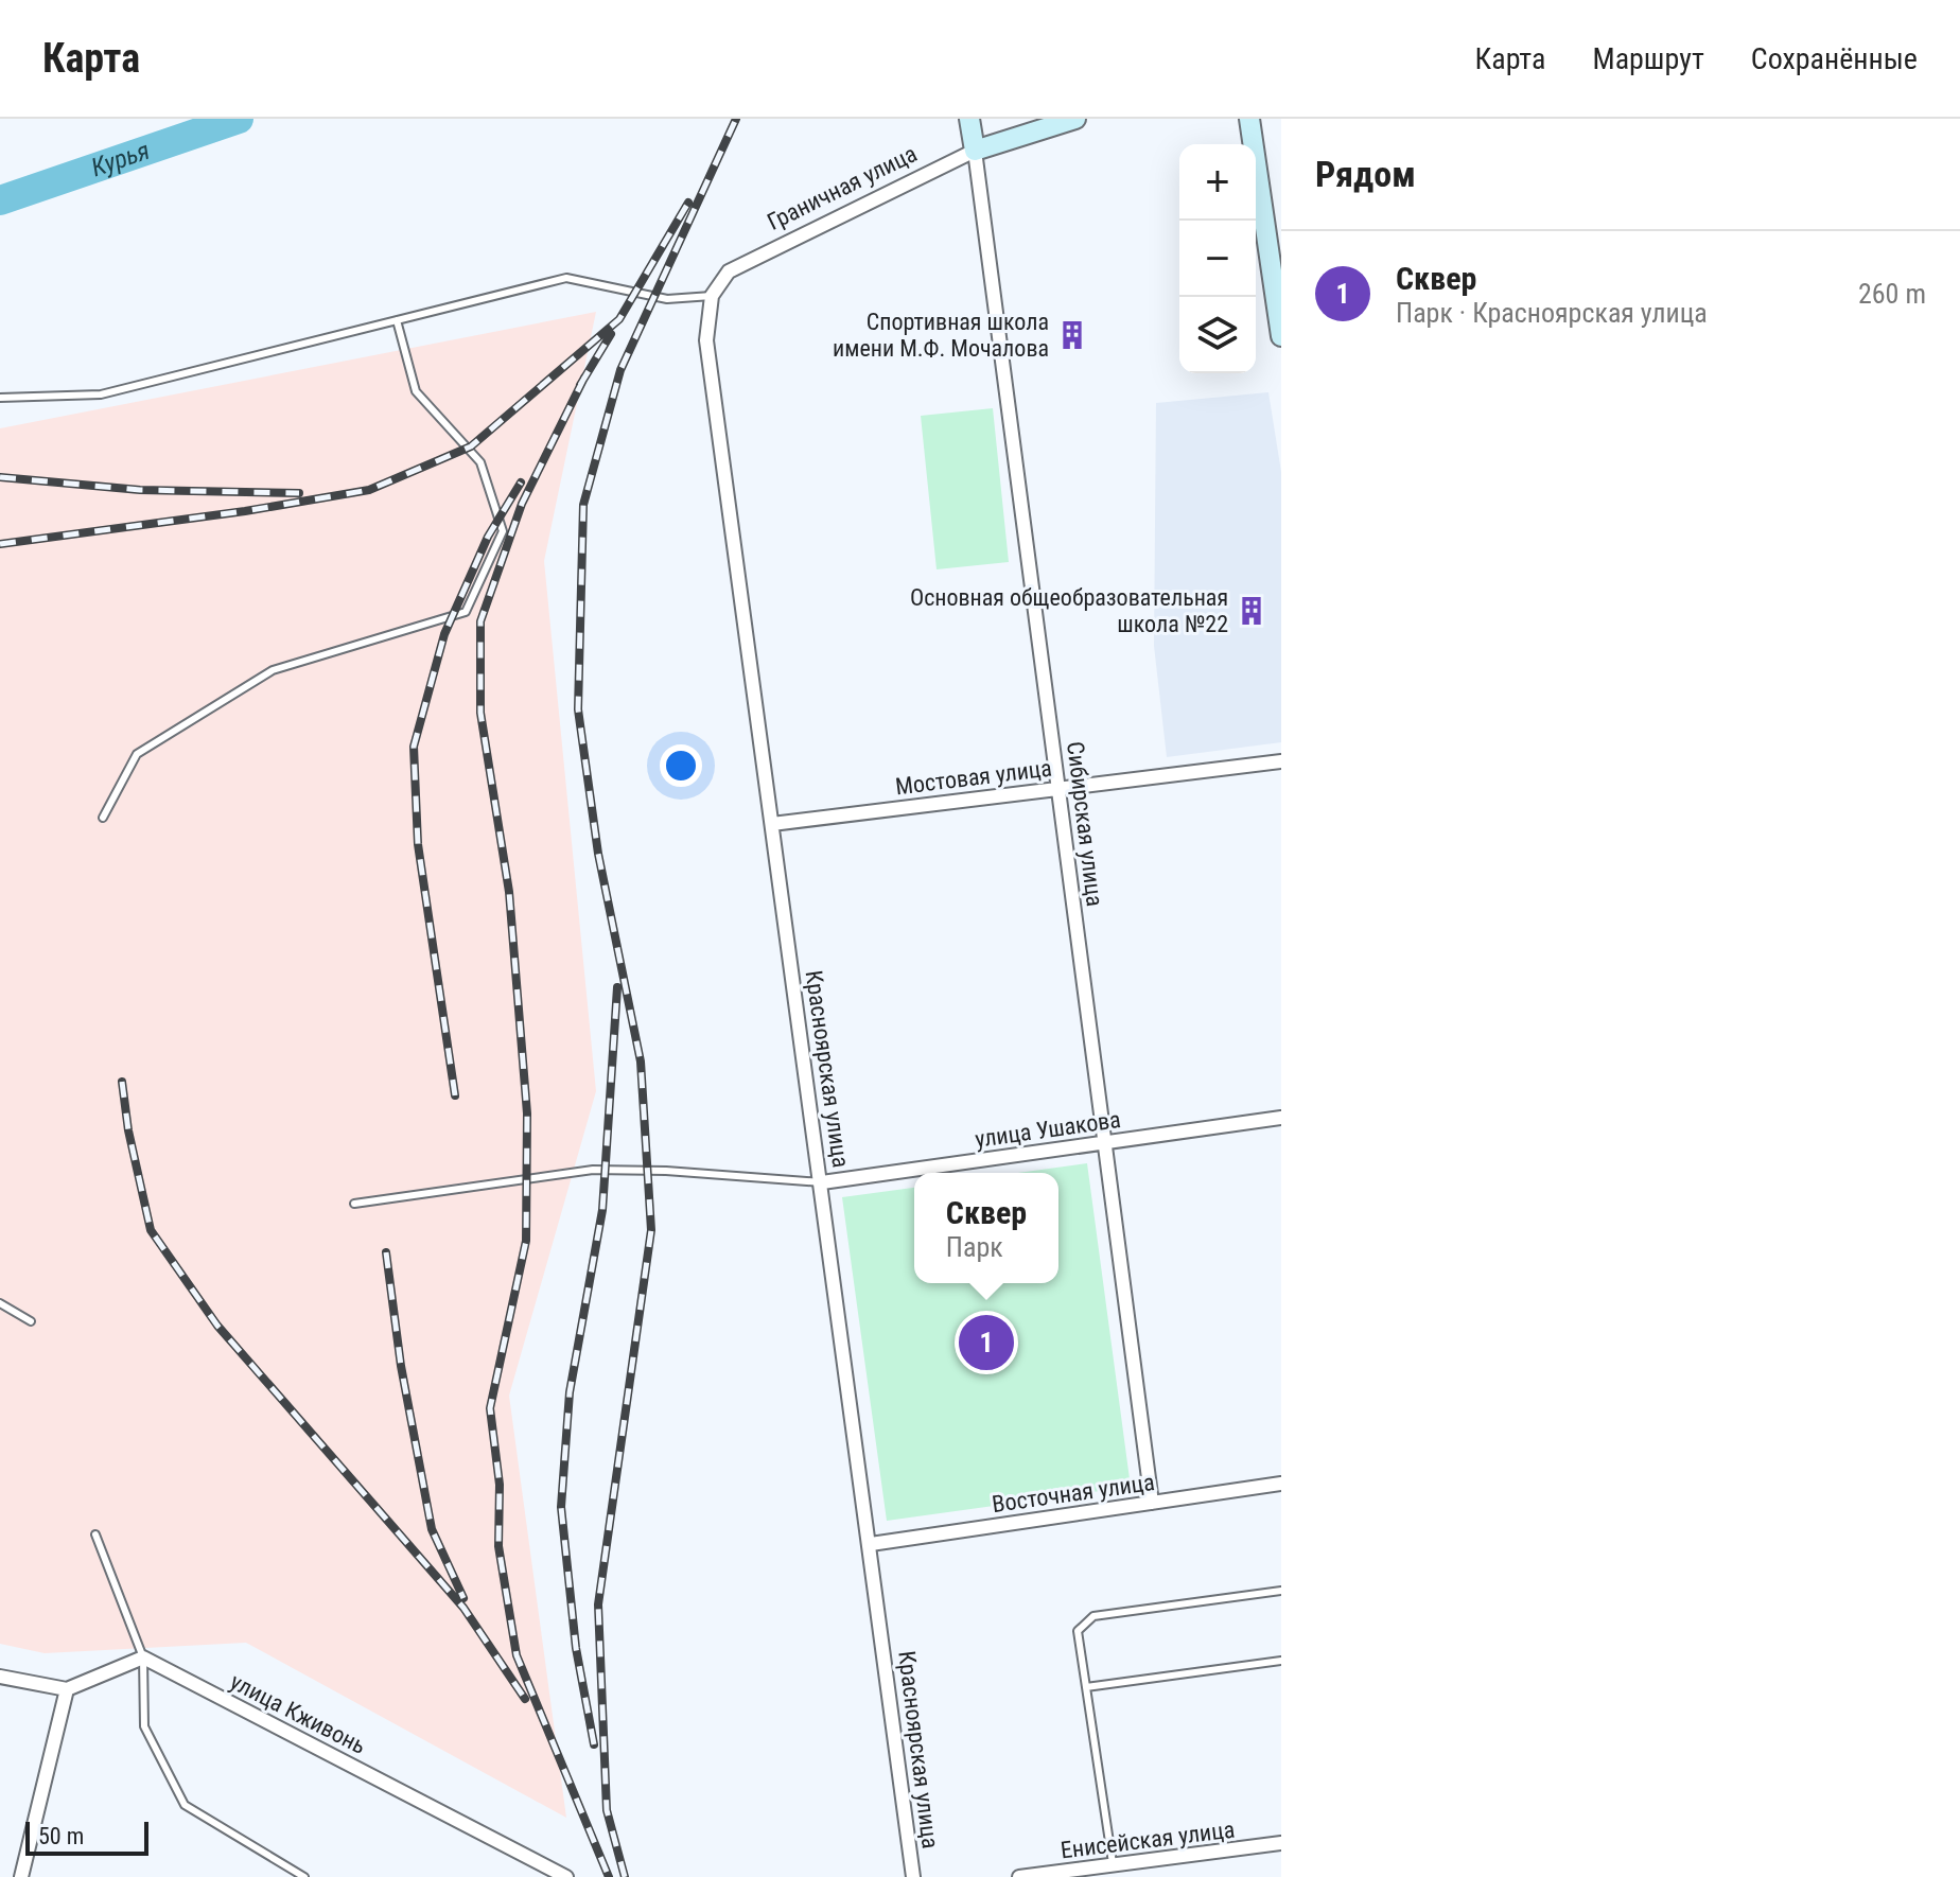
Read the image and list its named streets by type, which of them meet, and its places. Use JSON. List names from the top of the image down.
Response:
{
  "streets": {
    "street": [
      "Граничная улица",
      "Мостовая улица",
      "Сибирская улица",
      "Красноярская улица",
      "улица Ушакова",
      "Восточная улица",
      "улица Кживонь",
      "Енисейская улица"
    ]
  },
  "crossings": [
    ["Граничная улица", "Сибирская улица"],
    ["Граничная улица", "Красноярская улица"],
    ["Мостовая улица", "Сибирская улица"],
    ["Мостовая улица", "Красноярская улица"],
    ["Сибирская улица", "улица Ушакова"],
    ["Сибирская улица", "Восточная улица"],
    ["Красноярская улица", "улица Ушакова"],
    ["Красноярская улица", "Восточная улица"]
  ],
  "water": ["Курья"],
  "places": {
    "building": ["Спортивная школа имени М.Ф. Мочалова", "Основная общеобразовательная школа №22"]
  },
  "scale_bar": "50 m",
  "page": {
    "header": "Карта",
    "nav": ["Карта", "Маршрут", "Сохранённые"],
    "heading": "Рядом",
    "map_buttons": ["+", "−"],
    "list": [
      {
        "mark": "1",
        "name": "Сквер",
        "note": "Парк · Красноярская улица",
        "value": "260 m"
      }
    ],
    "popup": ["Сквер", "Парк"],
    "pins": "1",
    "scale": "50 m"
  }
}
